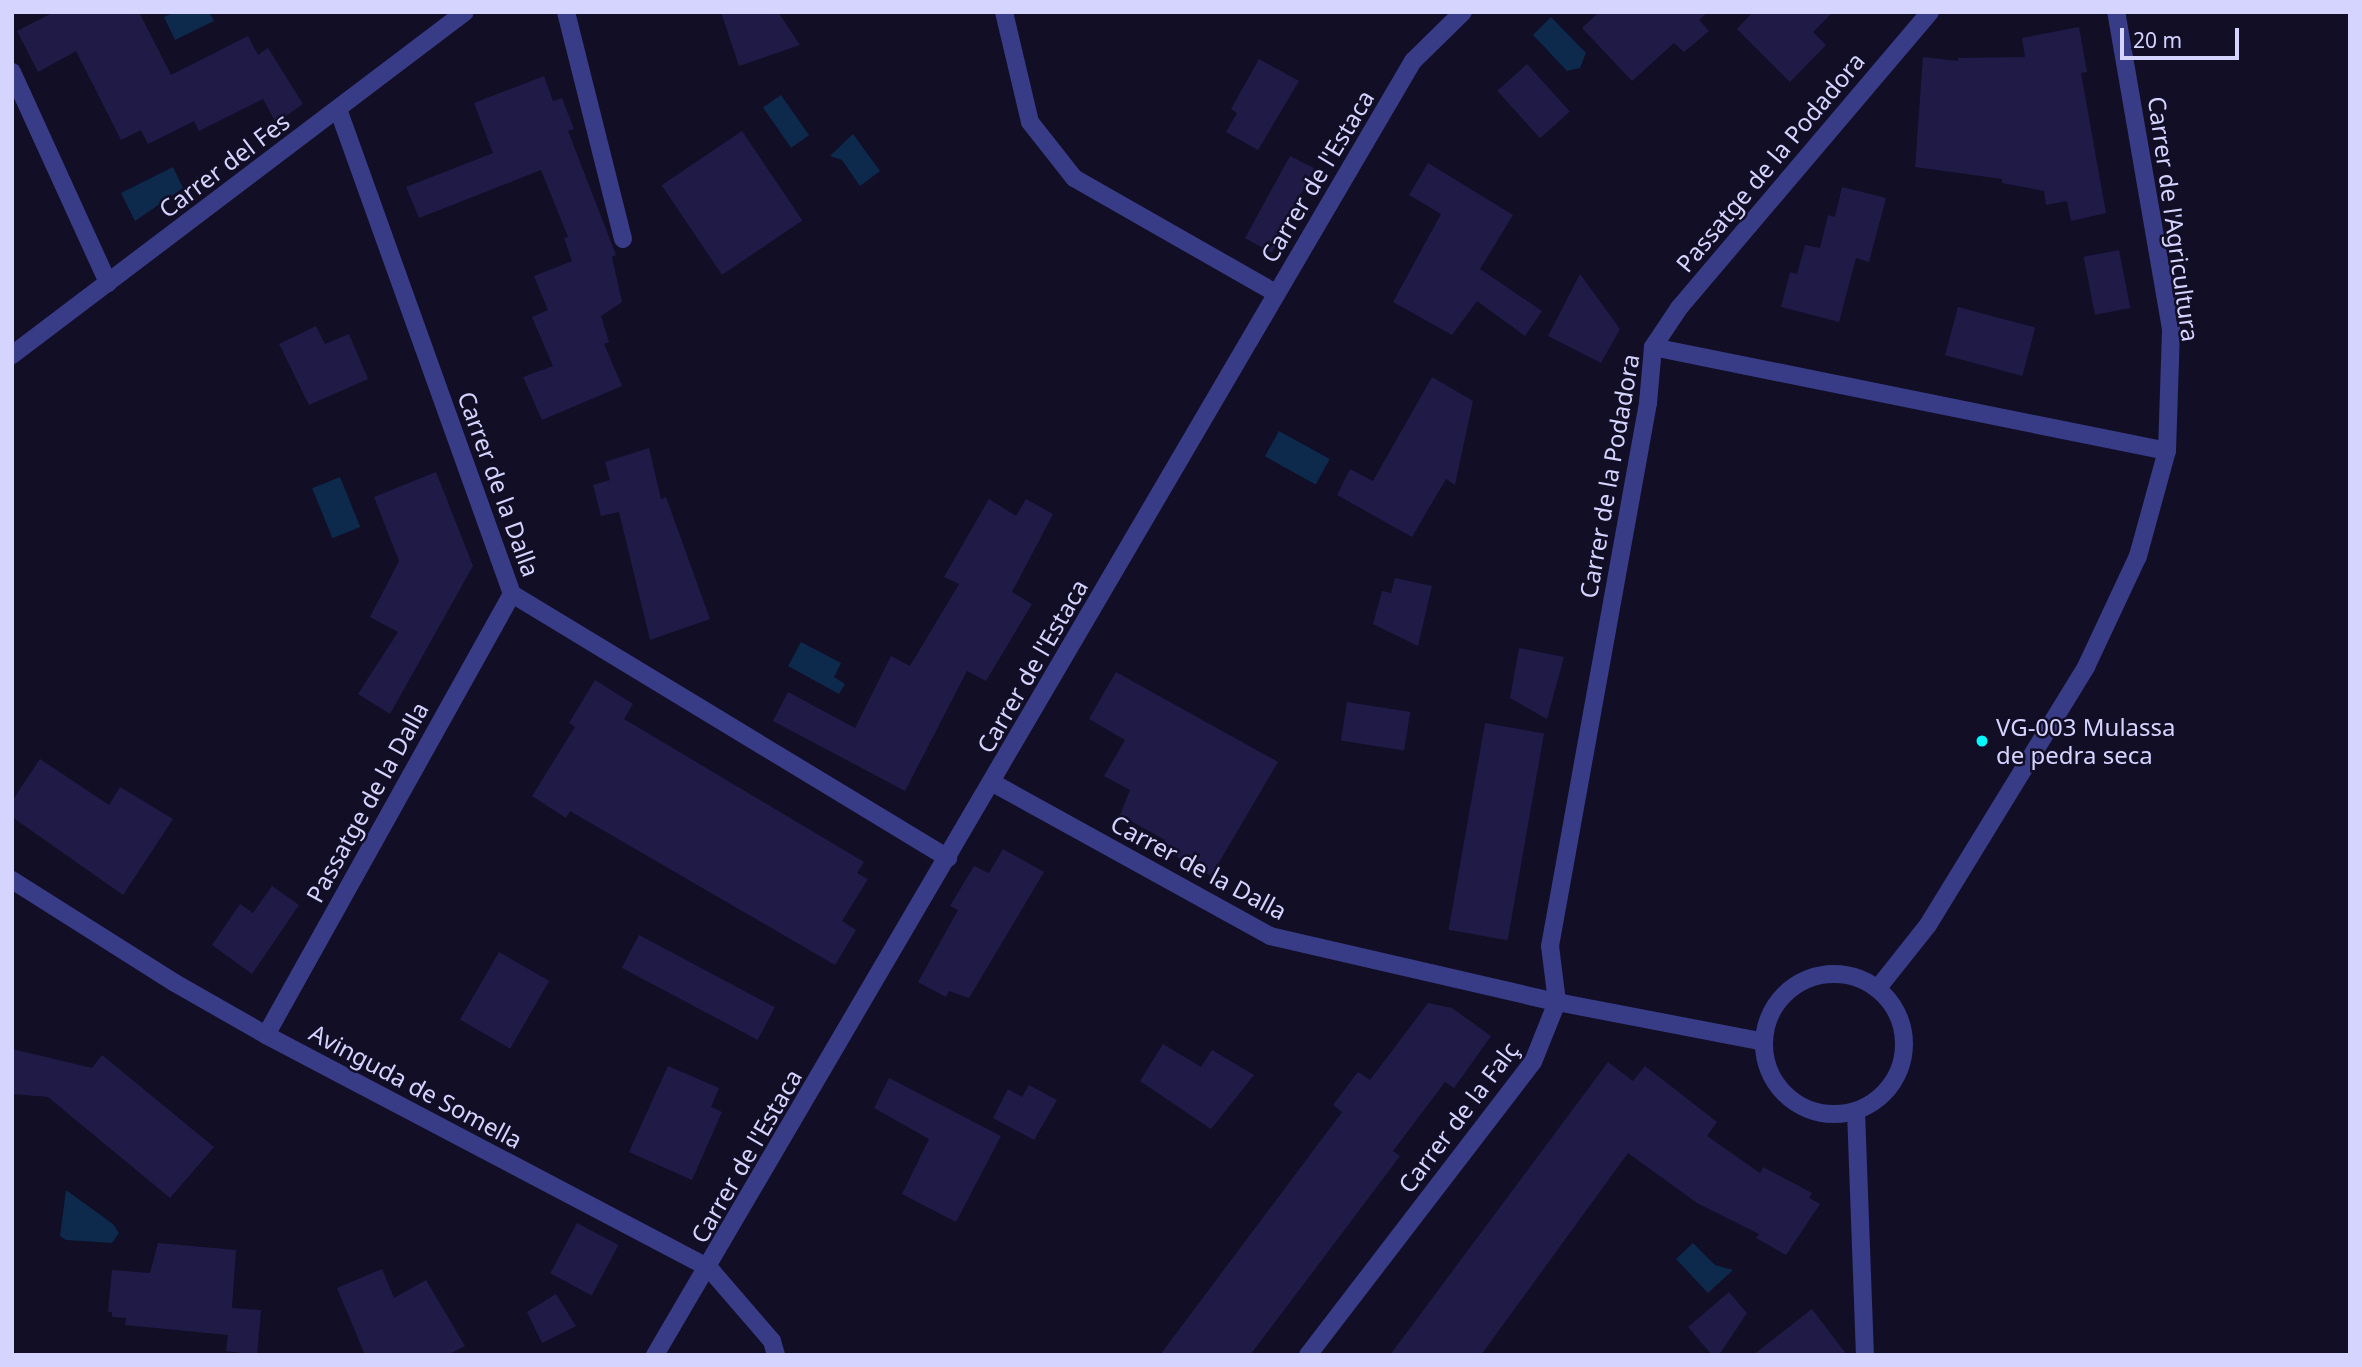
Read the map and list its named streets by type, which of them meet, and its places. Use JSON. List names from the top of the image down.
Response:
{
  "streets": {
    "street": [
      "Passatge de la Podadora",
      "Carrer del Fes",
      "Carrer de l'Estaca",
      "Carrer de l'Agricultura",
      "Carrer de la Podadora",
      "Carrer de la Dalla",
      "Passatge de la Dalla",
      "Avinguda de Somella",
      "Carrer de la Falç"
    ]
  },
  "crossings": [
    ["Passatge de la Podadora", "Carrer de la Podadora"],
    ["Carrer del Fes", "Carrer de la Dalla"],
    ["Carrer de l'Estaca", "Carrer de la Dalla"],
    ["Carrer de l'Estaca", "Avinguda de Somella"],
    ["Carrer de l'Agricultura", "Carrer de la Podadora"],
    ["Carrer de la Podadora", "Carrer de la Dalla"],
    ["Carrer de la Podadora", "Carrer de la Falç"],
    ["Carrer de la Dalla", "Passatge de la Dalla"],
    ["Carrer de la Dalla", "Carrer de la Falç"],
    ["Passatge de la Dalla", "Avinguda de Somella"]
  ],
  "places": ["VG-003 Mulassa de pedra seca"],
  "scale_bar": "20 m"
}
